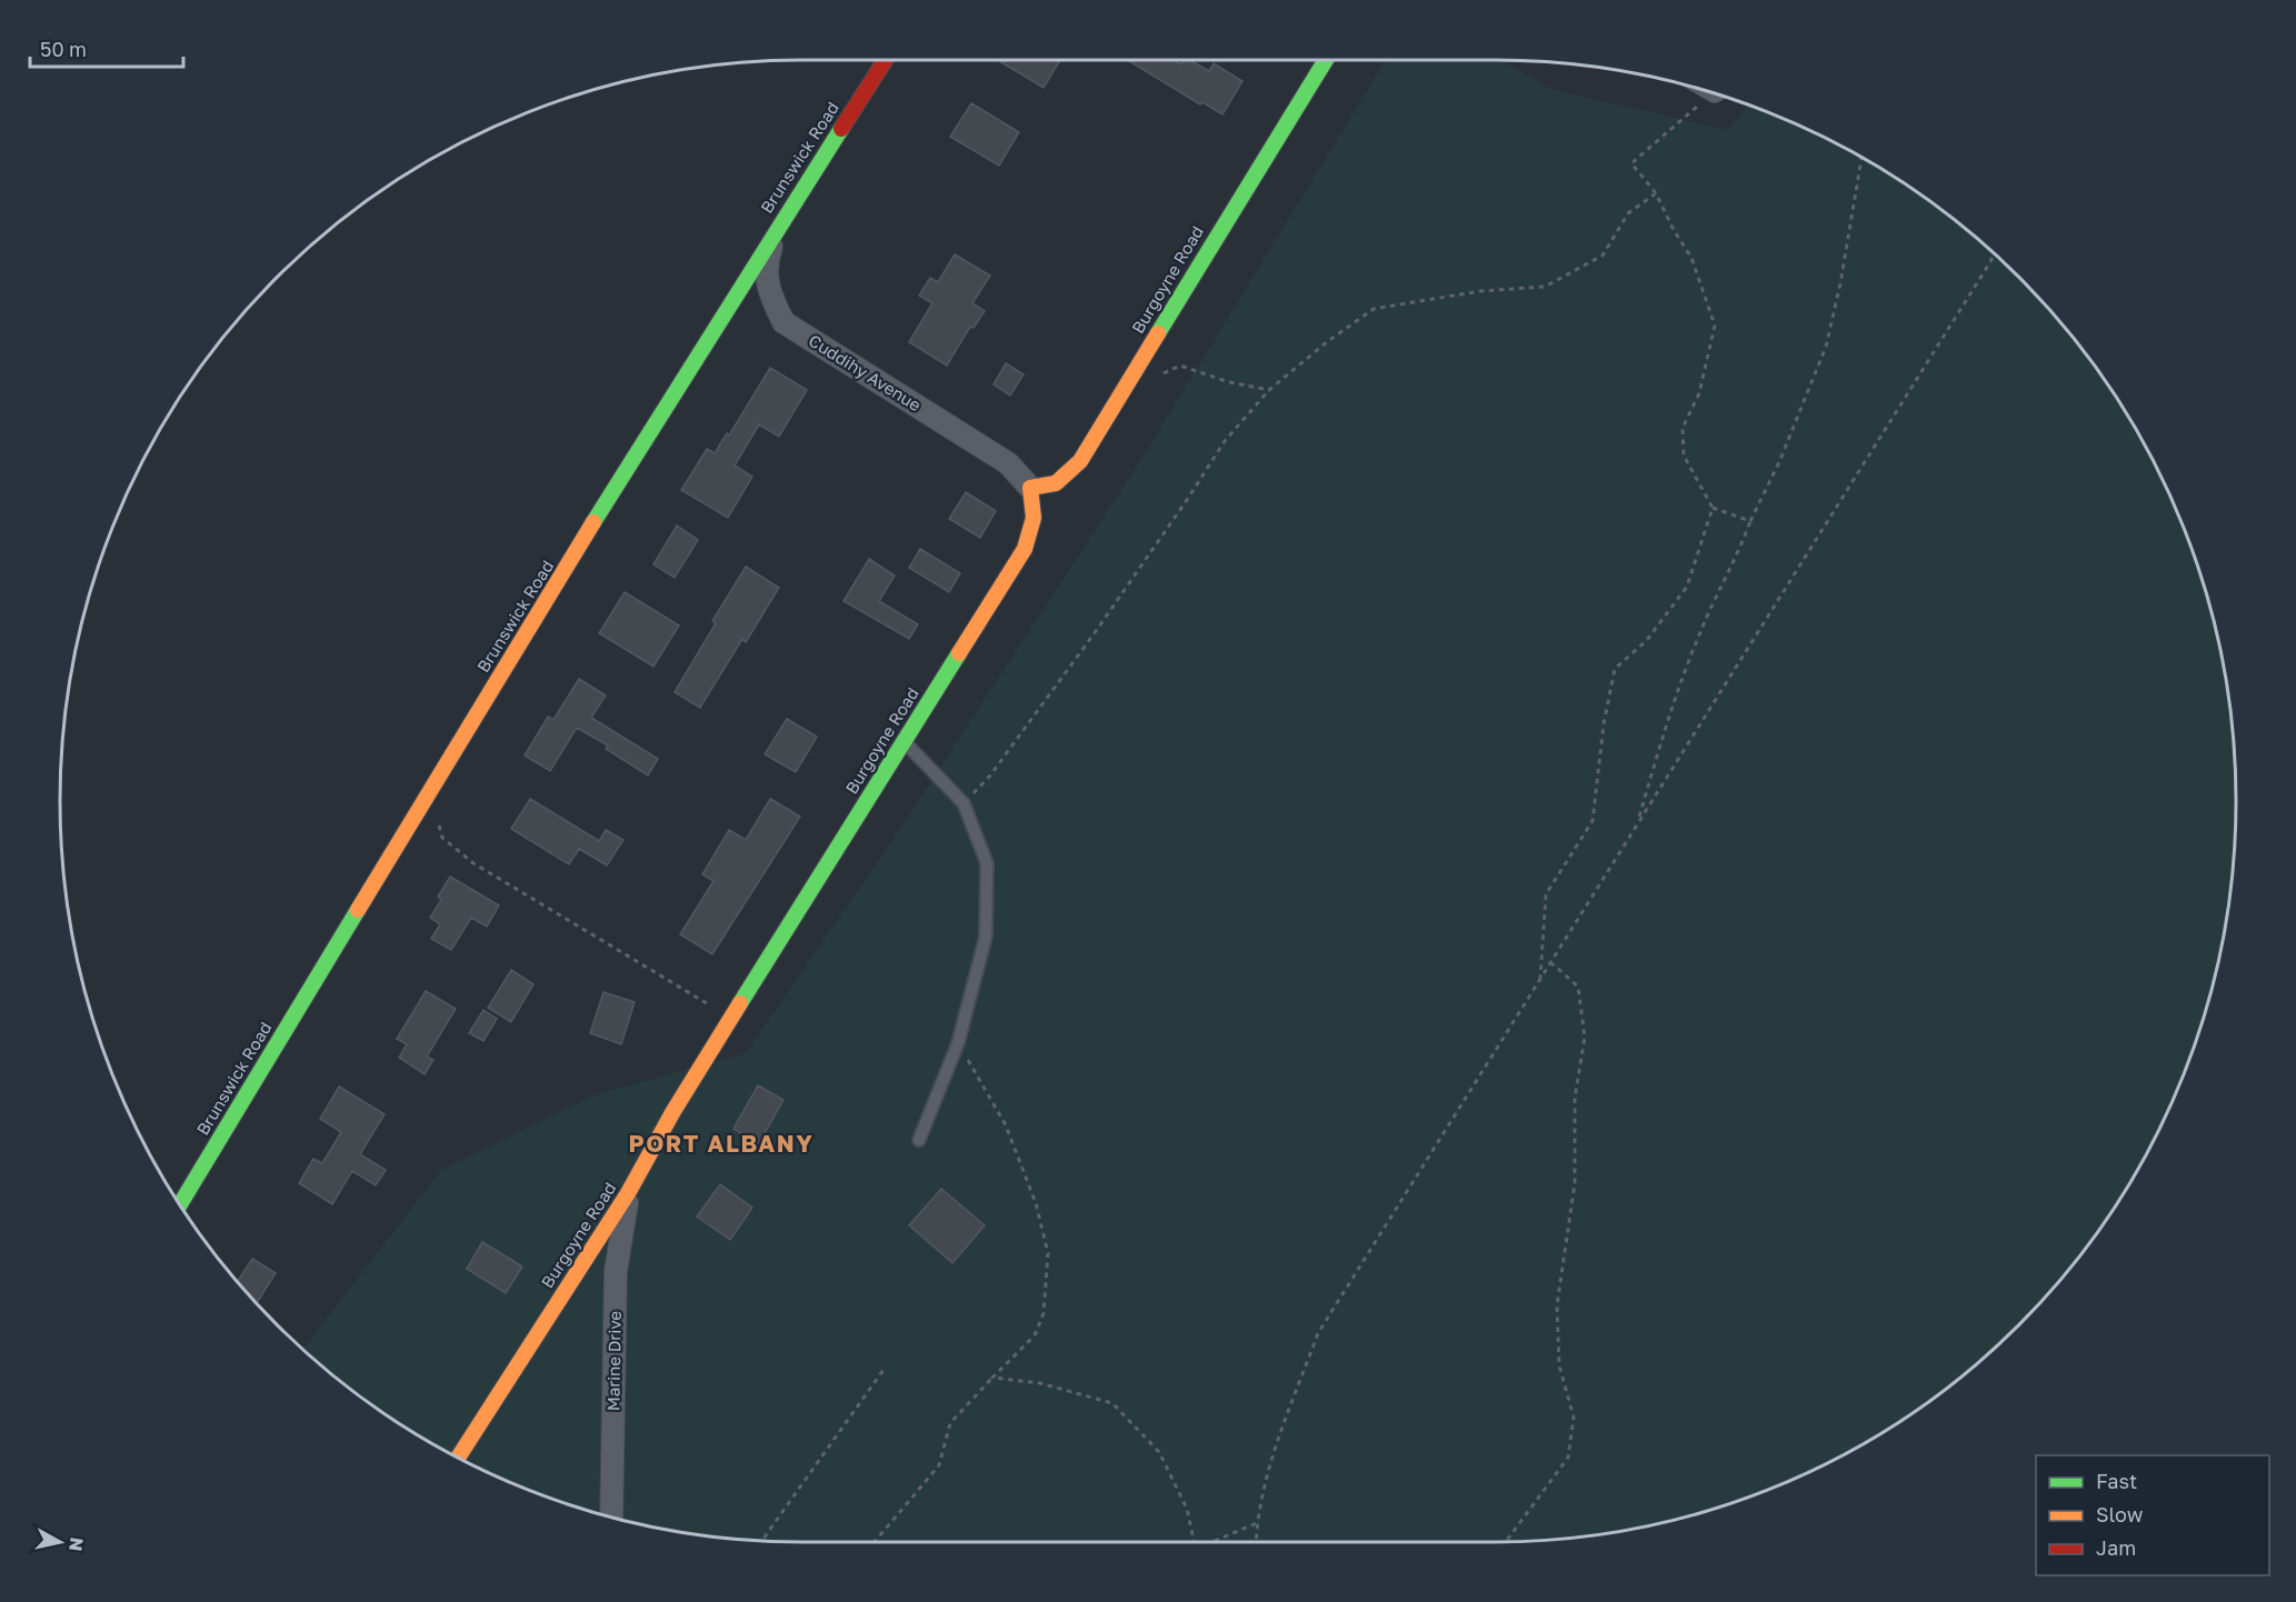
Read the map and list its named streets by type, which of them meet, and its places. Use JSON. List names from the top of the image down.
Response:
{
  "streets": {
    "street": [
      "Brunswick Road",
      "Burgoyne Road",
      "Cuddihy Avenue",
      "Marine Drive"
    ]
  },
  "crossings": [
    ["Brunswick Road", "Cuddihy Avenue"],
    ["Burgoyne Road", "Cuddihy Avenue"],
    ["Burgoyne Road", "Marine Drive"]
  ],
  "districts": ["PORT ALBANY"],
  "legend": ["Fast", "Slow", "Jam"],
  "scale_bar": "50 m",
  "north": "right"
}
